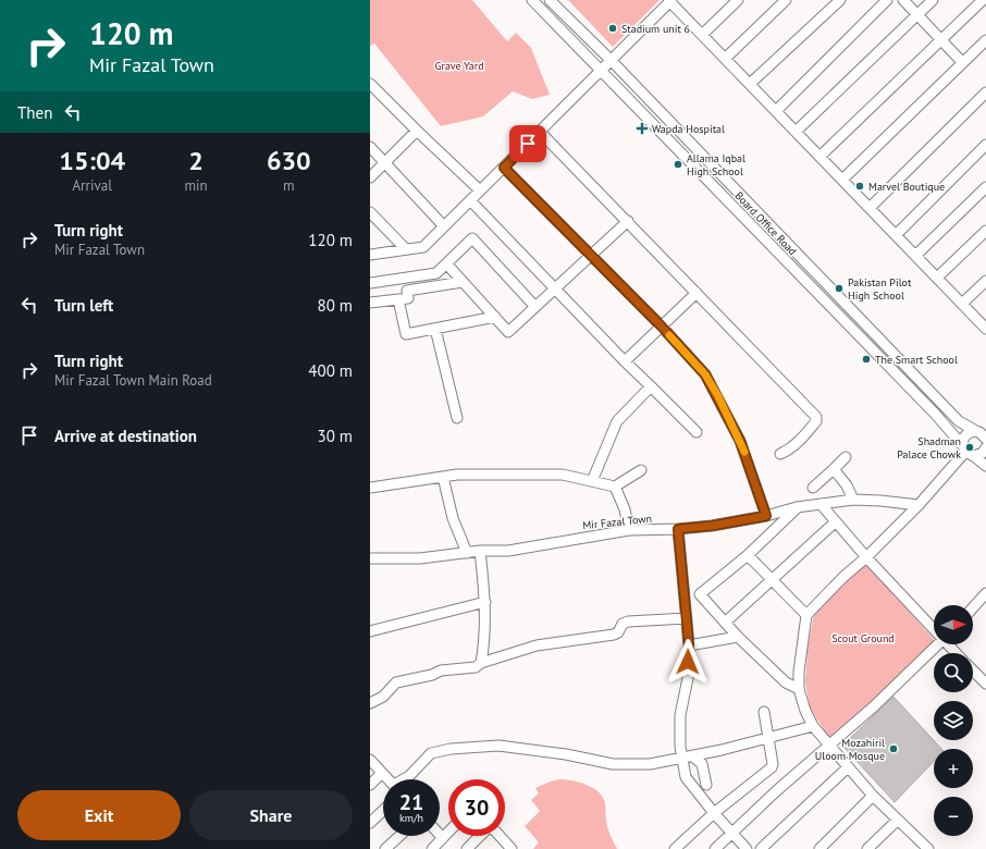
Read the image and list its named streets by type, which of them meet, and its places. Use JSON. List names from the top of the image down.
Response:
{
  "streets": {
    "street": ["Board Office Road", "Mir Fazal Town"]
  },
  "parks": ["Grave Yard", "Scout Ground"],
  "places": {
    "other": [
      "Stadium unit 6",
      "Allama Iqbal High School",
      "Marvel Boutique",
      "Pakistan Pilot High School",
      "The Smart School",
      "Shadman Palace Chowk",
      "Mozahiril Uloom Mosque"
    ],
    "health": ["Wapda Hospital"]
  },
  "north": "right",
  "page": {
    "turn": ["120 m", "Mir Fazal Town"],
    "then": "Then",
    "eta": [
      "15:04",
      "Arrival",
      "2",
      "min",
      "630",
      "m"
    ],
    "list": [
      {
        "name": "Turn right",
        "note": "Mir Fazal Town",
        "value": "120 m"
      },
      {
        "name": "Turn left",
        "value": "80 m"
      },
      {
        "name": "Turn right",
        "note": "Mir Fazal Town Main Road",
        "value": "400 m"
      },
      {
        "name": "Arrive at destination",
        "value": "30 m"
      }
    ],
    "map_buttons": ["+", "−"],
    "speed": "21 km/h",
    "limit": "30",
    "buttons": ["Exit", "Share"]
  }
}
